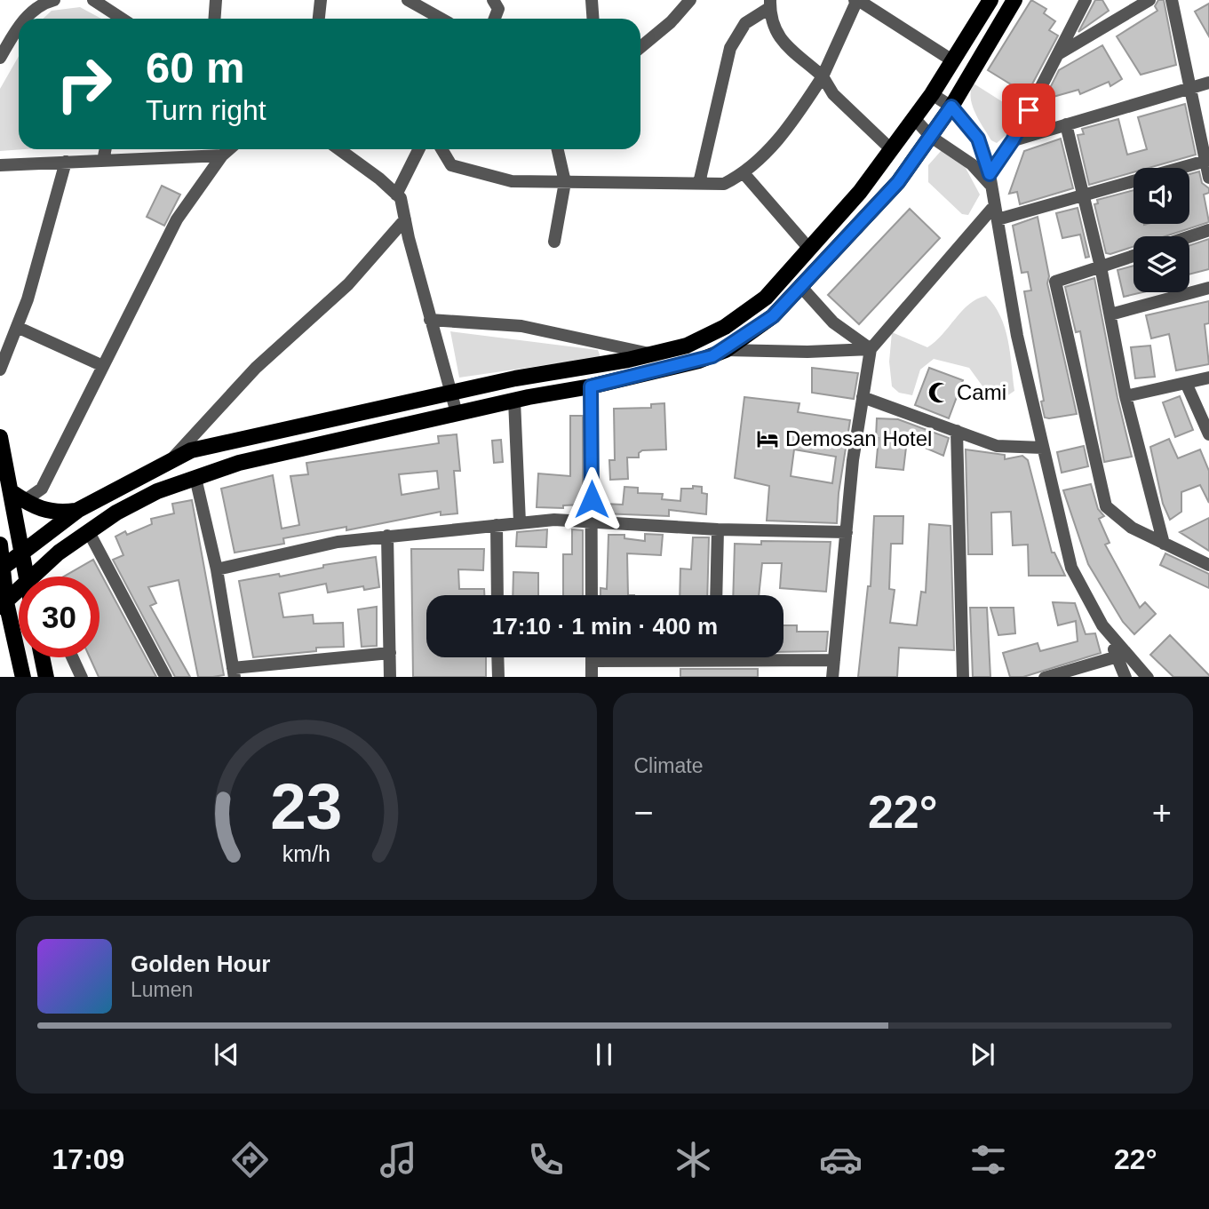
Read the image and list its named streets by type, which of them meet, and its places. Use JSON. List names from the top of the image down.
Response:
{
  "places": {
    "mosque": ["Cami"],
    "hotel": ["Demosan Hotel"]
  },
  "page": {
    "turn": ["60 m", "Turn right"],
    "limit": "30",
    "trip": "17:10 · 1 min · 400 m",
    "tile": "Climate",
    "heat": ["−", "22°", "+"],
    "song": ["Golden Hour", "Lumen"],
    "tabs": ["17:09", "22°"],
    "gauge": ["23", "km/h"]
  }
}
